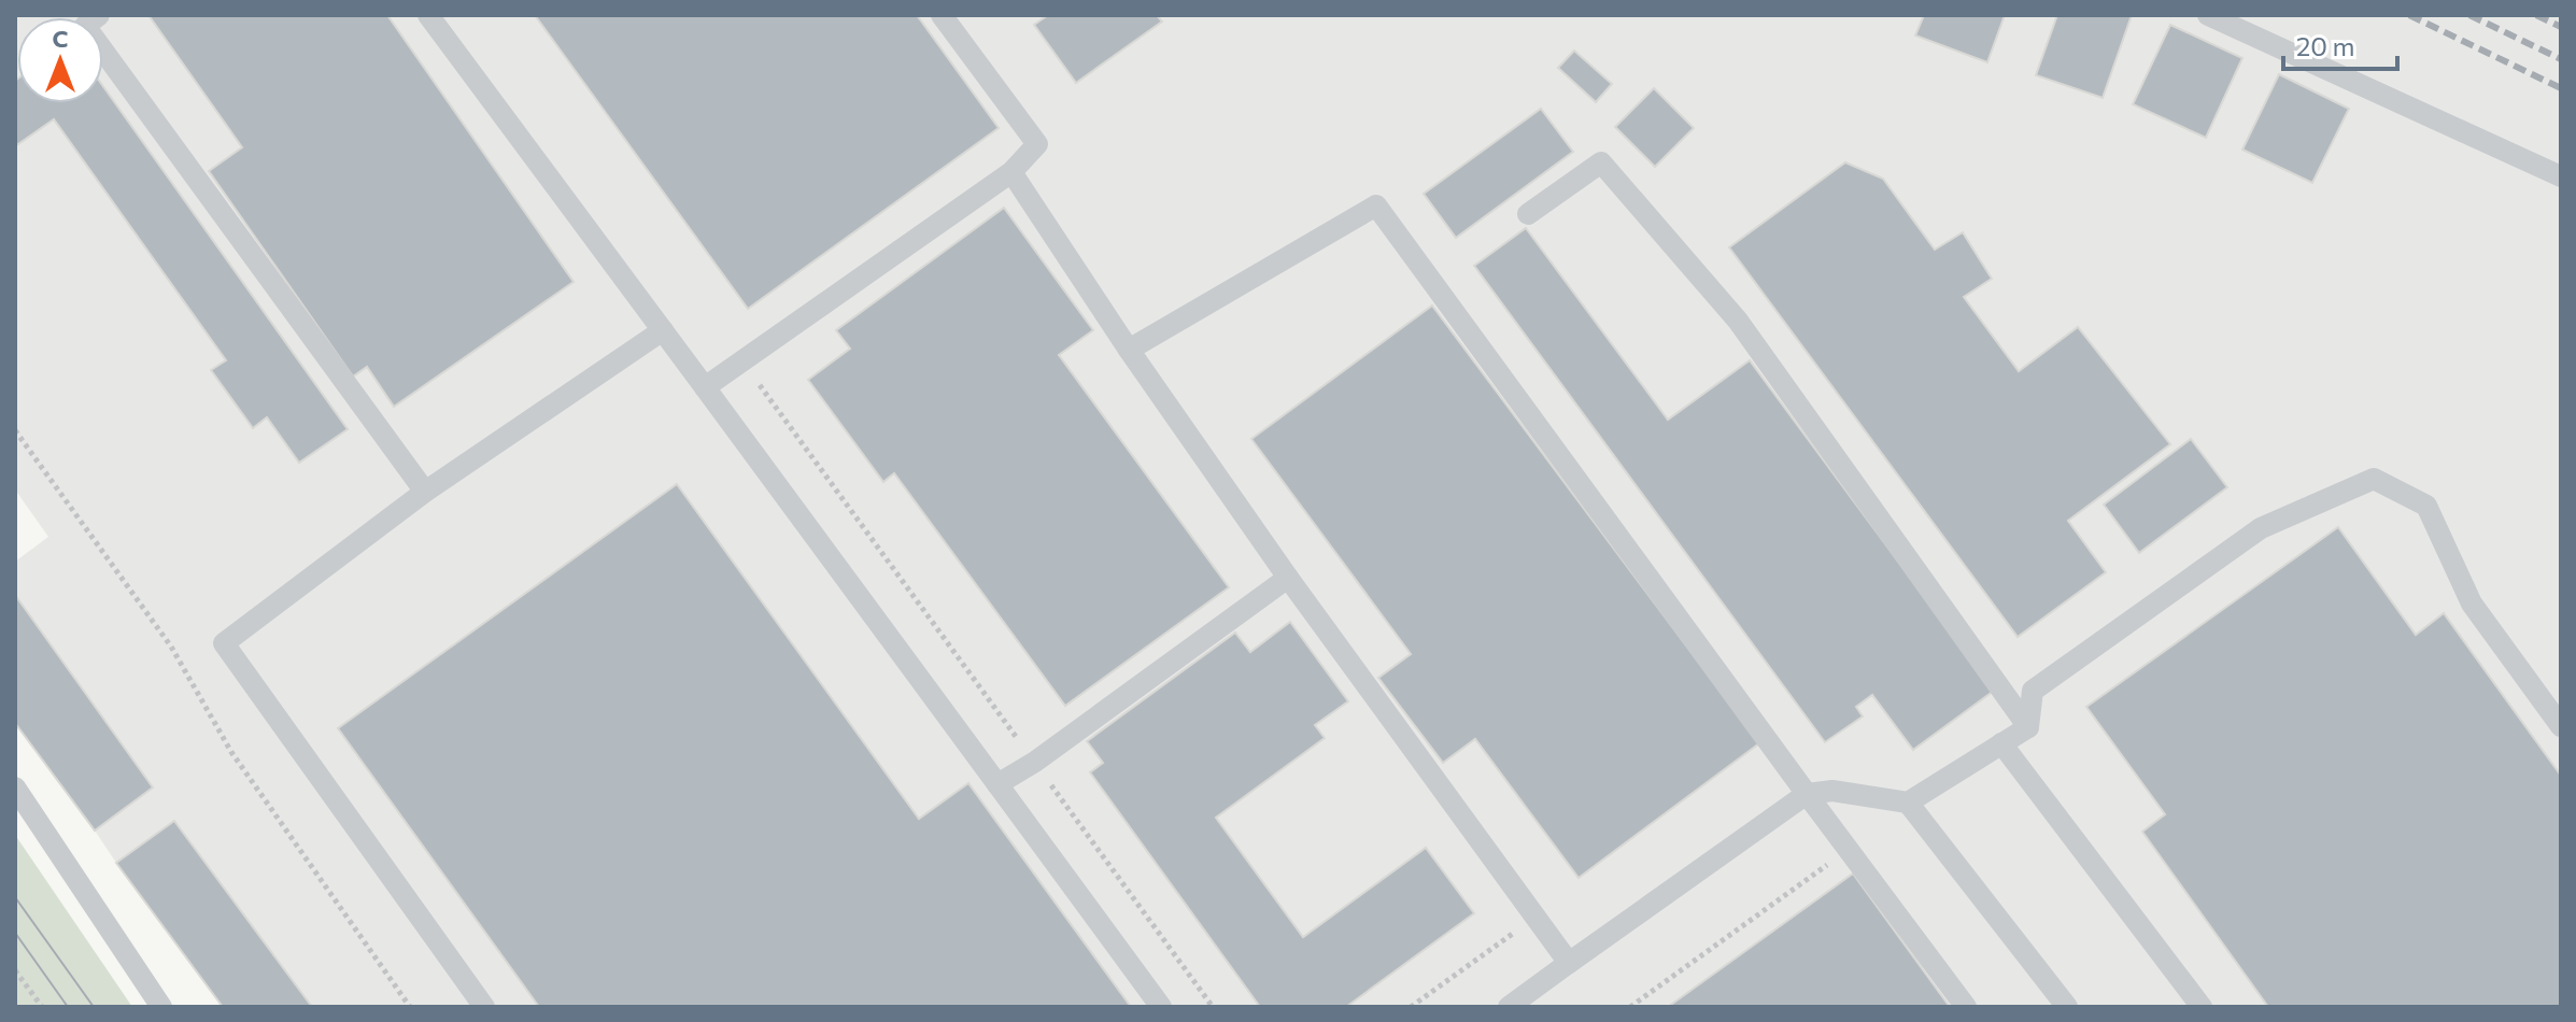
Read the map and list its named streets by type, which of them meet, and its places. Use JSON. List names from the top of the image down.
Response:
{
  "scale_bar": "20 m",
  "north": "top"
}
